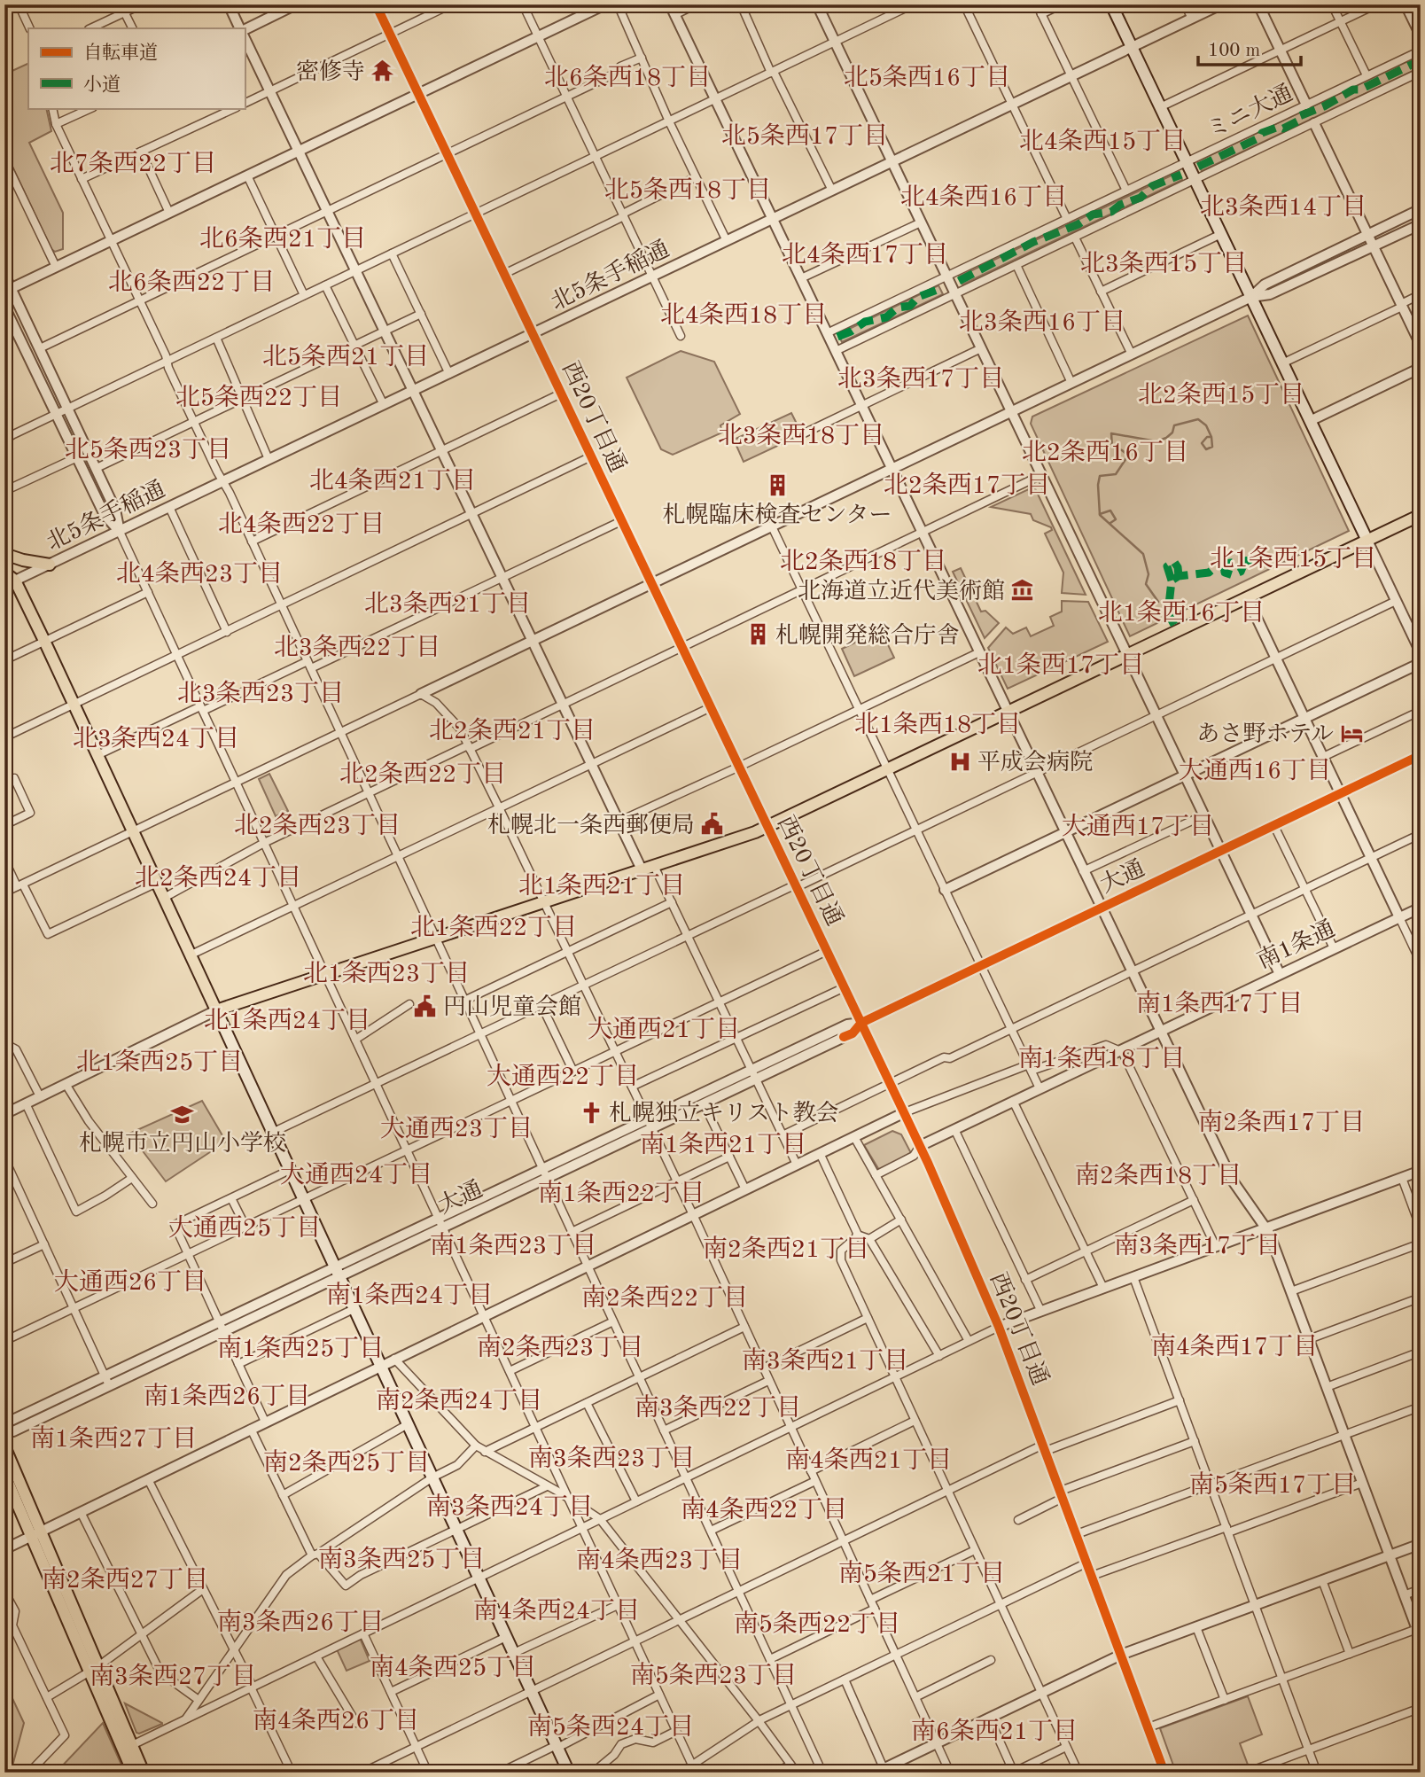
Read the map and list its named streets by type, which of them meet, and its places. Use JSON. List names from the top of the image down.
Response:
{
  "streets": {
    "street": [
      "ミニ大通",
      "北5条手稲通",
      "西20丁目通",
      "大通",
      "南1条通"
    ]
  },
  "crossings": [
    ["北5条手稲通", "西20丁目通"],
    ["西20丁目通", "大通"],
    ["西20丁目通", "南1条通"]
  ],
  "districts": [
    "北6条西18丁目",
    "北5条西16丁目",
    "北5条西17丁目",
    "北4条西15丁目",
    "北7条西22丁目",
    "北5条西18丁目",
    "北4条西16丁目",
    "北3条西14丁目",
    "北6条西21丁目",
    "北4条西17丁目",
    "北3条西15丁目",
    "北6条西22丁目",
    "北4条西18丁目",
    "北3条西16丁目",
    "北5条西21丁目",
    "北3条西17丁目",
    "北2条西15丁目",
    "北5条西22丁目",
    "北3条西18丁目",
    "北5条西23丁目",
    "北2条西16丁目",
    "北4条西21丁目",
    "北2条西17丁目",
    "北4条西22丁目",
    "北1条西15丁目",
    "北2条西18丁目",
    "北4条西23丁目",
    "北3条西21丁目",
    "北1条西16丁目",
    "北3条西22丁目",
    "北1条西17丁目",
    "北3条西23丁目",
    "北1条西18丁目",
    "北2条西21丁目",
    "北3条西24丁目",
    "大通西16丁目",
    "北2条西22丁目",
    "北2条西23丁目",
    "大通西17丁目",
    "北2条西24丁目",
    "北1条西21丁目",
    "北1条西22丁目",
    "北1条西23丁目",
    "南1条西17丁目",
    "北1条西24丁目",
    "大通西21丁目",
    "南1条西18丁目",
    "北1条西25丁目",
    "大通西22丁目",
    "南2条西17丁目",
    "大通西23丁目",
    "南1条西21丁目",
    "大通西24丁目",
    "南2条西18丁目",
    "南1条西22丁目",
    "大通西25丁目",
    "南1条西23丁目",
    "南3条西17丁目",
    "南2条西21丁目",
    "大通西26丁目",
    "南1条西24丁目",
    "南2条西22丁目",
    "南4条西17丁目",
    "南2条西23丁目",
    "南1条西25丁目",
    "南3条西21丁目",
    "南1条西26丁目",
    "南2条西24丁目",
    "南3条西22丁目",
    "南1条西27丁目",
    "南3条西23丁目",
    "南4条西21丁目",
    "南2条西25丁目",
    "南5条西17丁目",
    "南3条西24丁目",
    "南4条西22丁目",
    "南3条西25丁目",
    "南4条西23丁目",
    "南5条西21丁目",
    "南2条西27丁目",
    "南4条西24丁目",
    "南3条西26丁目",
    "南5条西22丁目",
    "南4条西25丁目",
    "南5条西23丁目",
    "南3条西27丁目",
    "南4条西26丁目",
    "南5条西24丁目",
    "南6条西21丁目"
  ],
  "places": {
    "temple": ["密修寺"],
    "building": ["札幌臨床検査センター", "札幌開発総合庁舎"],
    "museum": ["北海道立近代美術館"],
    "hotel": ["あさ野ホテル"],
    "hospital": ["平成会病院"],
    "public building": ["札幌北一条西郵便局", "円山児童会館"],
    "church": ["札幌独立キリスト教会"],
    "school or university": ["札幌市立円山小学校"]
  },
  "legend": ["自転車道", "小道"],
  "scale_bar": "100 m"
}
